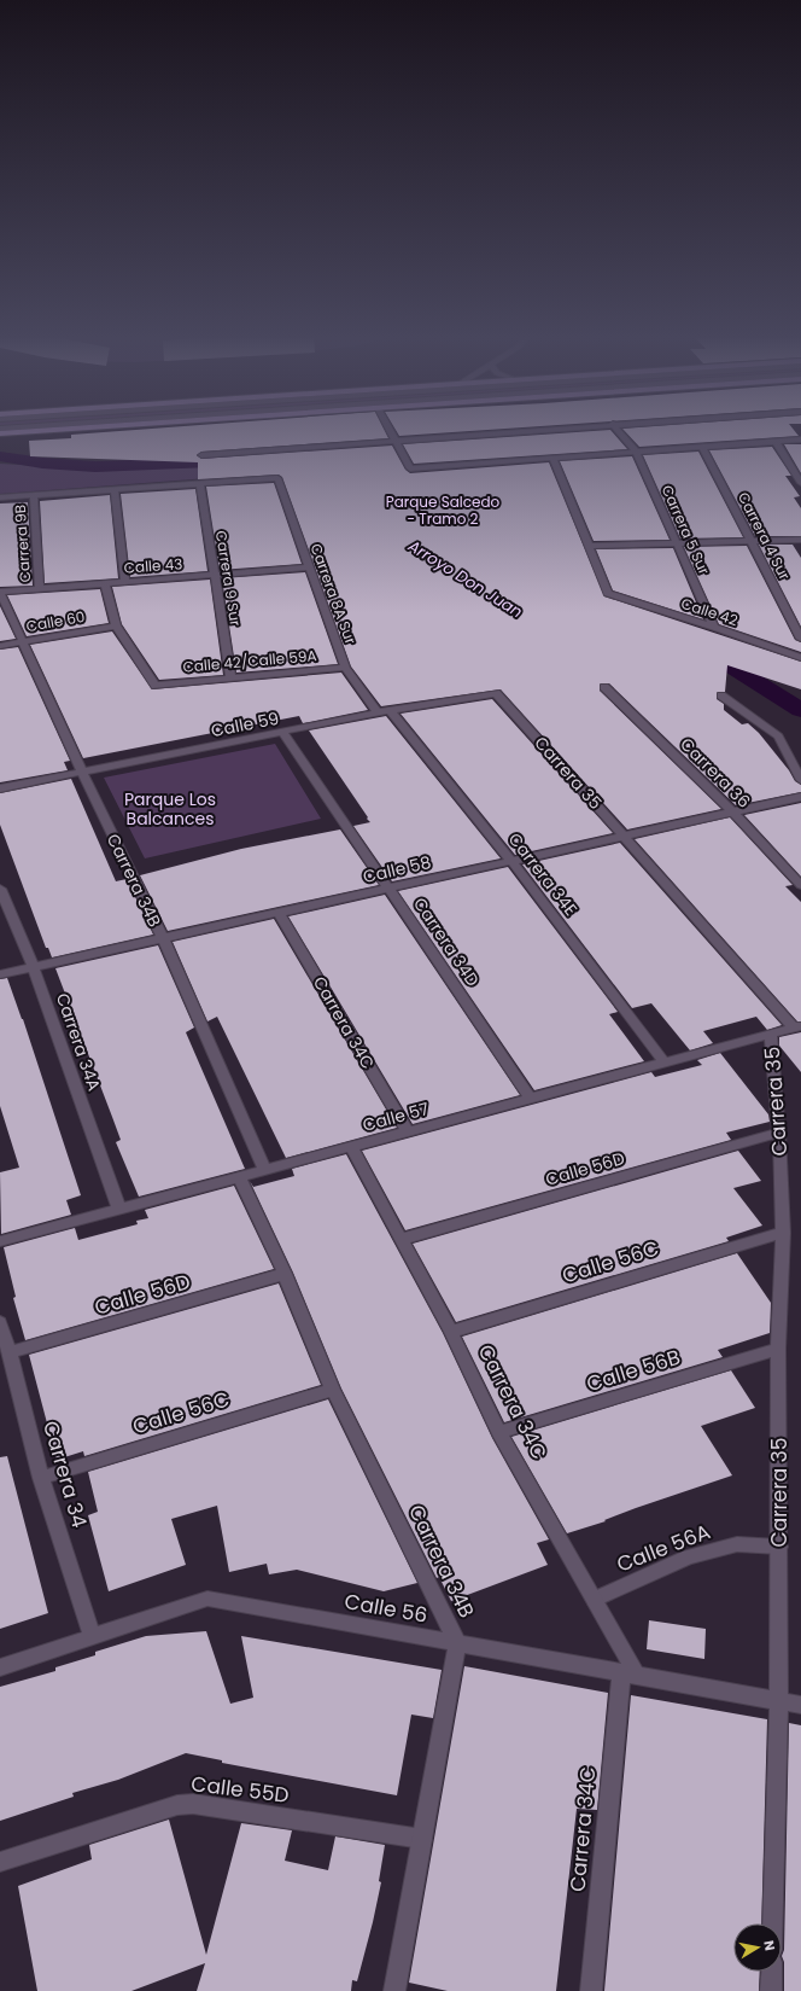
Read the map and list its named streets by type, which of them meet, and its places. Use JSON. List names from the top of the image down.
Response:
{
  "streets": {
    "street": [
      "Carrera 5 Sur",
      "Carrera 4 Sur",
      "Carrera 9B",
      "Calle 43",
      "Carrera 9 Sur",
      "Carrera 8A Sur",
      "Calle 42",
      "Calle 60",
      "Calle 42/Calle 59A",
      "Calle 59",
      "Carrera 35",
      "Carrera 36",
      "Calle 58",
      "Carrera 34E",
      "Carrera 34B",
      "Carrera 34D",
      "Carrera 34C",
      "Carrera 34A",
      "Calle 57",
      "Calle 56D",
      "Calle 56C",
      "Calle 56B",
      "Carrera 34",
      "Calle 56A",
      "Calle 56",
      "Calle 55D"
    ]
  },
  "crossings": [
    ["Carrera 5 Sur", "Calle 42"],
    ["Carrera 9B", "Calle 43"],
    ["Calle 43", "Carrera 9 Sur"],
    ["Calle 43", "Carrera 8A Sur"],
    ["Calle 43", "Carrera 34B"],
    ["Carrera 9 Sur", "Carrera 8A Sur"],
    ["Carrera 9 Sur", "Calle 42/Calle 59A"],
    ["Carrera 8A Sur", "Calle 42/Calle 59A"],
    ["Carrera 8A Sur", "Calle 59"],
    ["Calle 60", "Calle 42/Calle 59A"],
    ["Calle 60", "Carrera 34B"],
    ["Calle 59", "Carrera 35"],
    ["Calle 59", "Carrera 34E"],
    ["Calle 59", "Carrera 34B"],
    ["Calle 59", "Carrera 34D"],
    ["Carrera 35", "Calle 58"],
    ["Carrera 35", "Calle 57"],
    ["Carrera 35", "Calle 56D"],
    ["Carrera 35", "Calle 56C"],
    ["Carrera 35", "Calle 56B"],
    ["Carrera 35", "Calle 56A"],
    ["Carrera 35", "Calle 56"],
    ["Carrera 36", "Calle 58"],
    ["Calle 58", "Carrera 34E"],
    ["Calle 58", "Carrera 34B"],
    ["Calle 58", "Carrera 34D"],
    ["Calle 58", "Carrera 34C"],
    ["Calle 58", "Carrera 34A"],
    ["Carrera 34E", "Calle 57"],
    ["Carrera 34B", "Calle 57"],
    ["Carrera 34B", "Calle 56D"],
    ["Carrera 34B", "Calle 56C"],
    ["Carrera 34B", "Calle 56"],
    ["Carrera 34B", "Calle 55D"],
    ["Carrera 34D", "Calle 57"],
    ["Carrera 34C", "Calle 57"],
    ["Carrera 34C", "Calle 56D"],
    ["Carrera 34C", "Calle 56C"],
    ["Carrera 34C", "Calle 56B"],
    ["Carrera 34C", "Calle 56A"],
    ["Carrera 34C", "Calle 56"],
    ["Carrera 34A", "Calle 57"],
    ["Calle 56D", "Carrera 34"],
    ["Calle 56C", "Carrera 34"],
    ["Carrera 34", "Calle 56"]
  ],
  "water": ["Arroyo Don Juan"],
  "parks": ["Parque Salcedo - Tramo 2", "Parque Los Balcances"],
  "north": "right"
}
